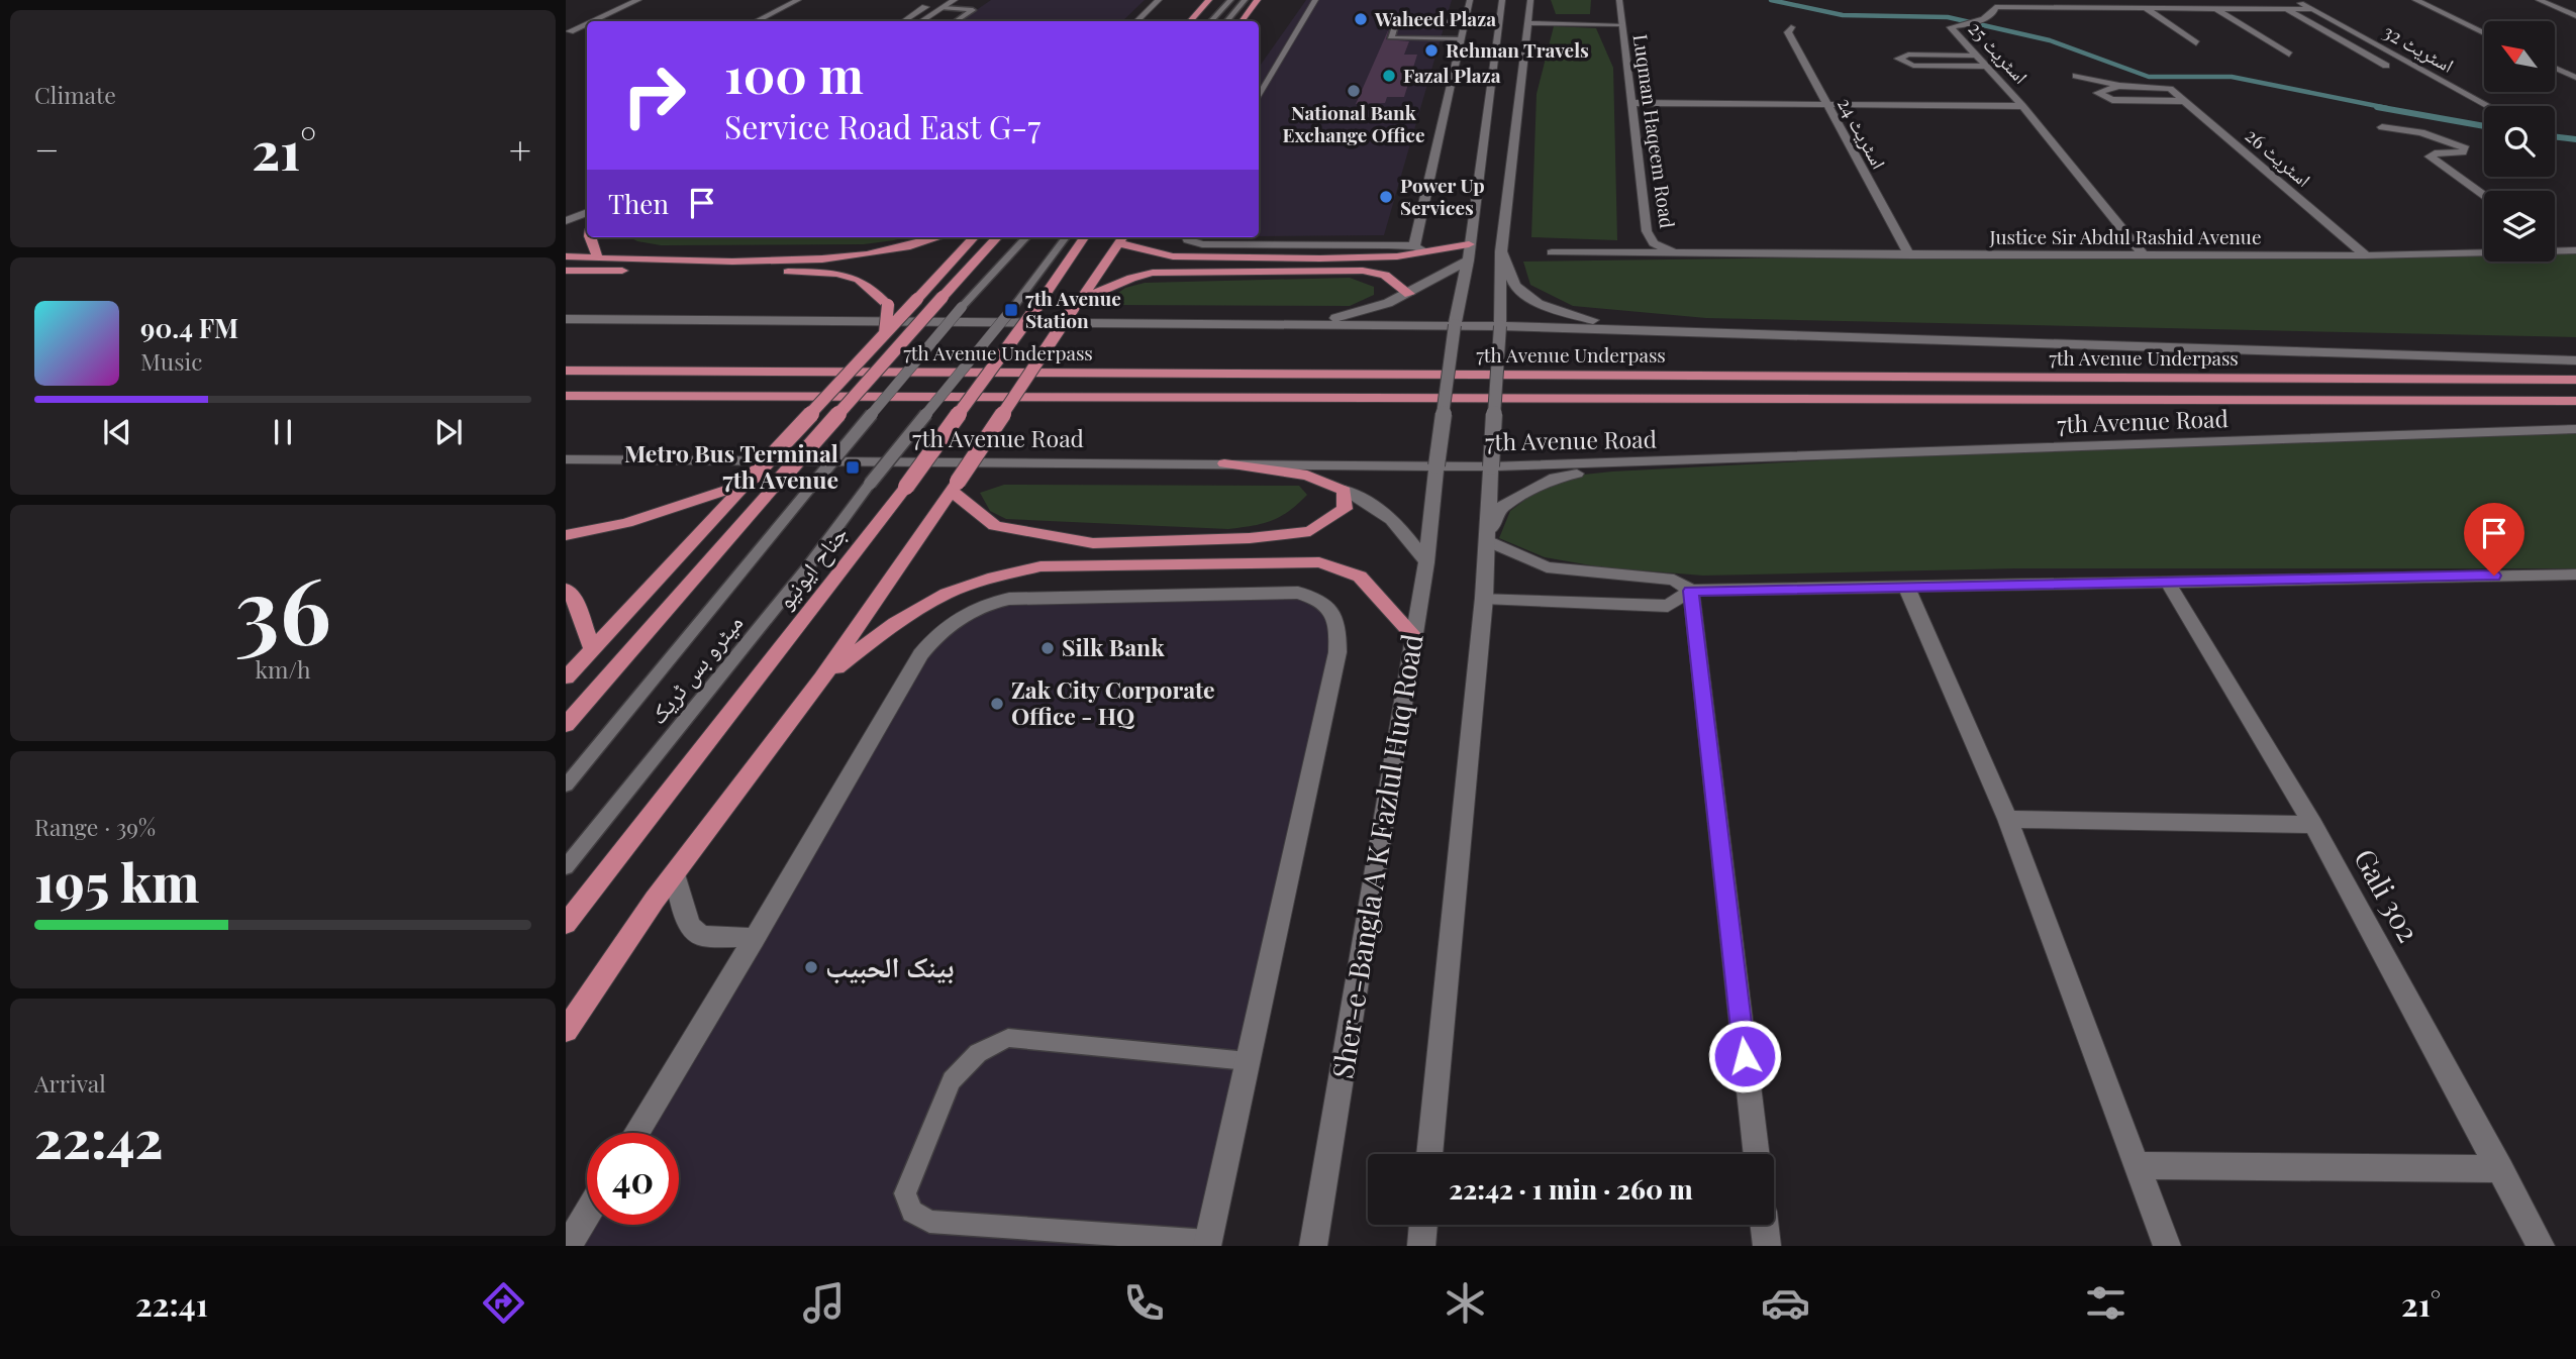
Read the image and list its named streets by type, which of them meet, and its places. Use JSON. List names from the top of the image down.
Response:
{
  "streets": {
    "main road": ["7th Avenue Underpass", "جناح ایونیو"],
    "street": [
      "اسٹریٹ 32",
      "اسٹریٹ 25",
      "Luqman Haqeem Road",
      "اسٹریٹ 24",
      "اسٹریٹ 26",
      "Justice Sir Abdul Rashid Avenue",
      "7th Avenue Road",
      "Sher-e-Bangla A K Fazlul Huq Road",
      "Gali 302"
    ],
    "lane": ["میٹرو بس ٹریک"]
  },
  "crossings": [
    ["اسٹریٹ 32", "اسٹریٹ 25"],
    ["اسٹریٹ 25", "Justice Sir Abdul Rashid Avenue"],
    ["Luqman Haqeem Road", "Justice Sir Abdul Rashid Avenue"],
    ["اسٹریٹ 24", "Justice Sir Abdul Rashid Avenue"],
    ["اسٹریٹ 26", "Justice Sir Abdul Rashid Avenue"],
    ["7th Avenue Road", "Sher-e-Bangla A K Fazlul Huq Road"]
  ],
  "places": {
    "other": [
      "Waheed Plaza",
      "Rehman Travels",
      "Fazal Plaza",
      "National Bank Exchange Office",
      "Power Up Services",
      "Silk Bank",
      "Zak City Corporate Office - HQ",
      "بينک الحبيب"
    ],
    "transit": ["7th Avenue Station", "Metro Bus Terminal 7th Avenue"]
  },
  "north": "top left",
  "page": {
    "tile": [
      "Climate",
      ["36", "km/h"],
      ["Range · 39%", "195 km"],
      ["Arrival", "22:42"]
    ],
    "turn": ["100 m", "Service Road East G-7"],
    "heat": ["−", "21°", "+"],
    "then": "Then",
    "song": ["90.4 FM", "Music"],
    "limit": "40",
    "trip": "22:42 · 1 min · 260 m",
    "tabs": ["22:41", "21°"]
  }
}
